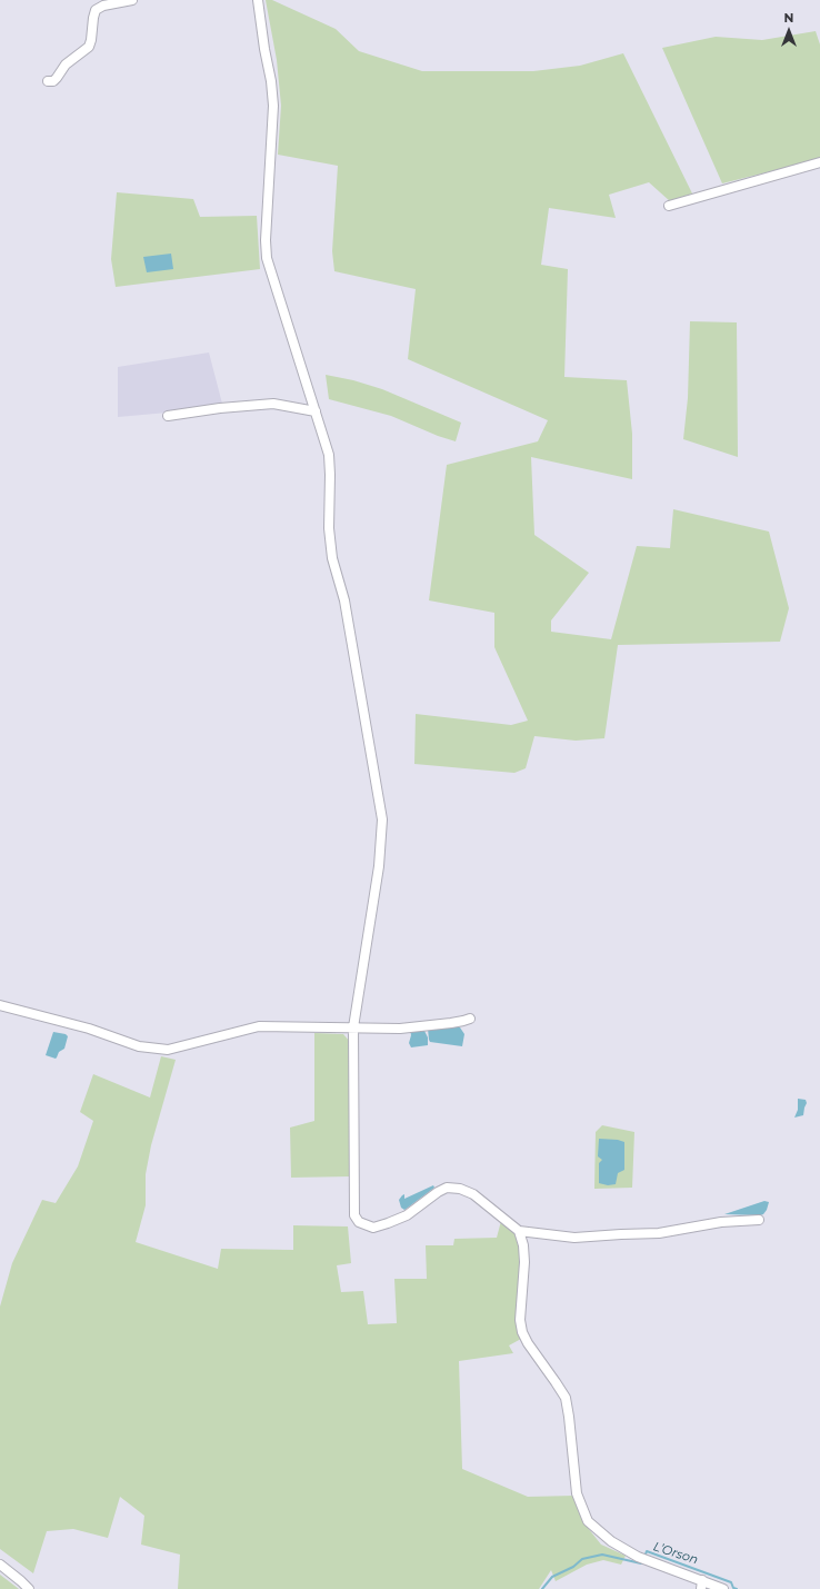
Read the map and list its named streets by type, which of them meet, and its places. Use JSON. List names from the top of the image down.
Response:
{
  "water": ["L’Orson"],
  "north": "top"
}
